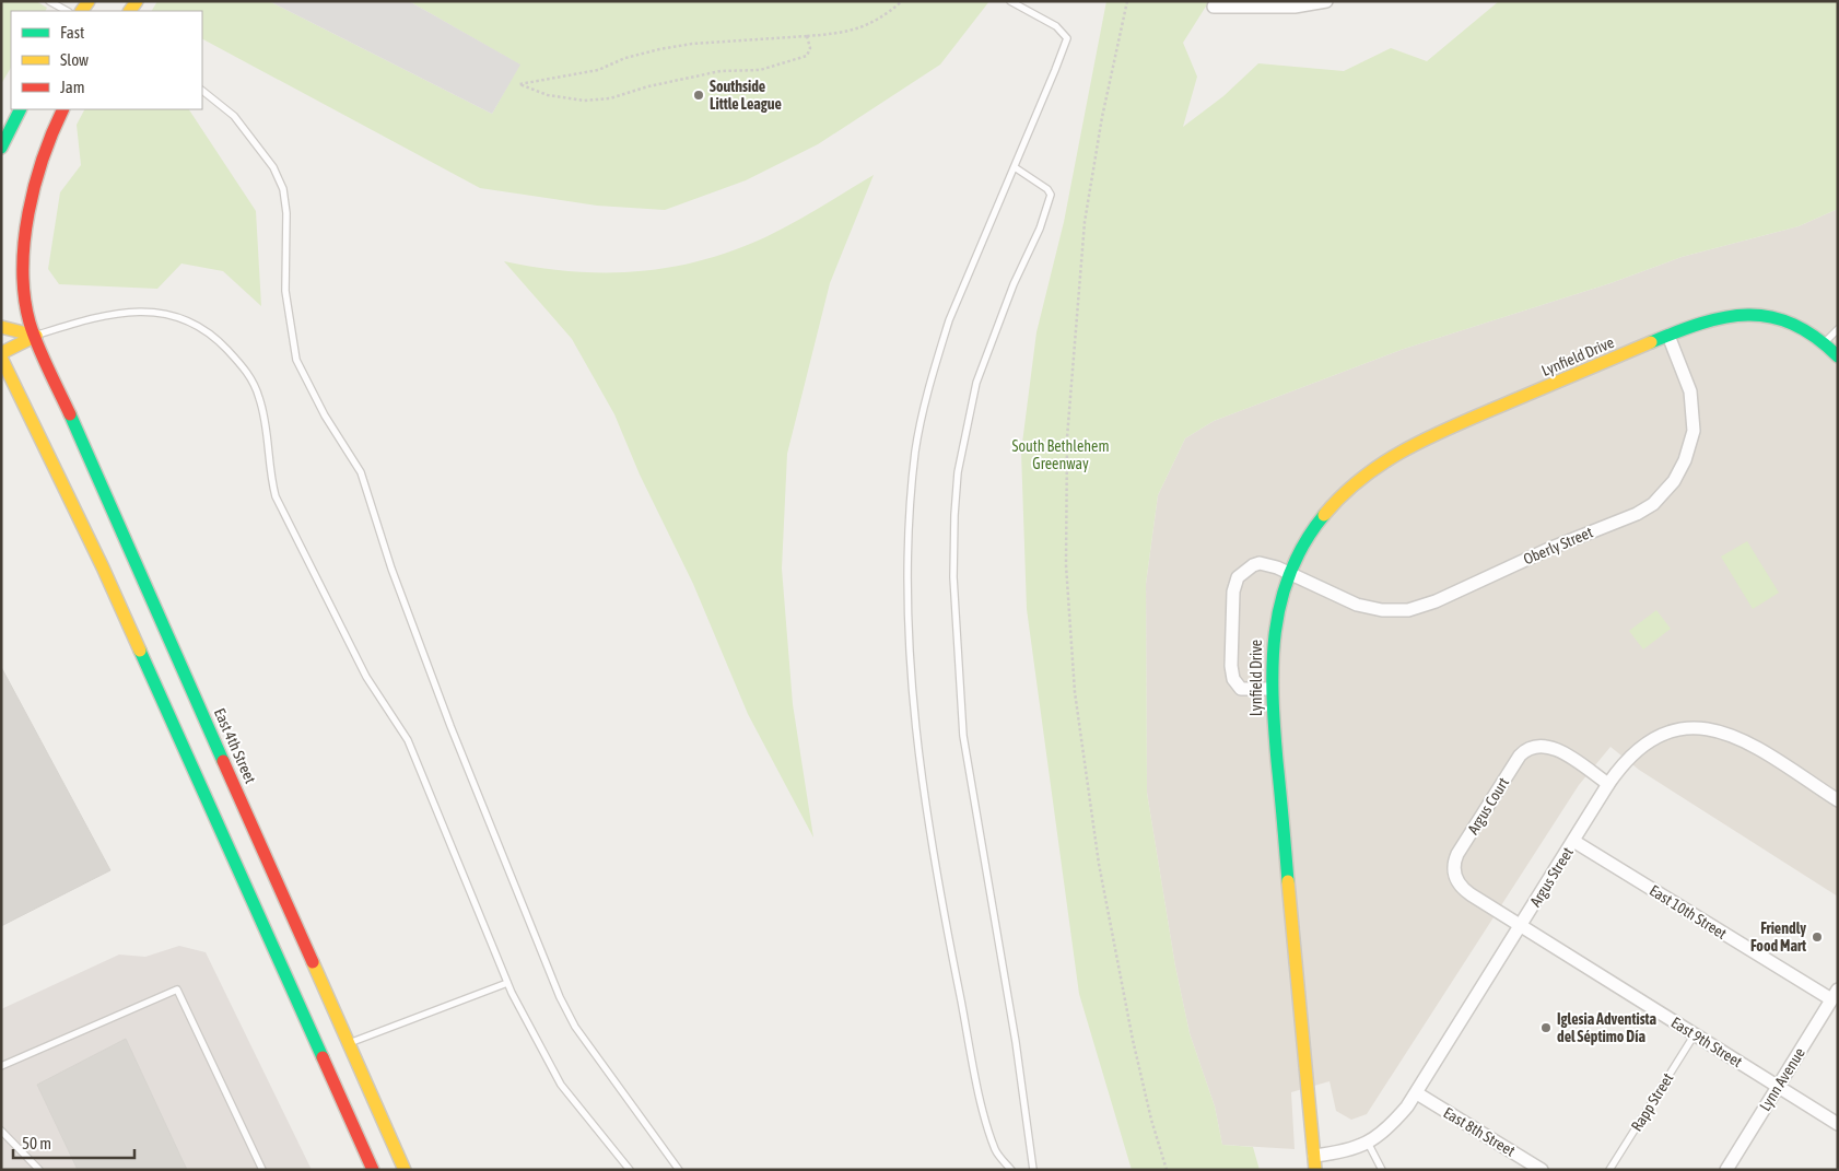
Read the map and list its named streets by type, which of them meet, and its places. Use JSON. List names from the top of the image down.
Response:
{
  "streets": {
    "main road": ["Lynfield Drive", "East 4th Street"],
    "street": [
      "Oberly Street",
      "Argus Court",
      "Argus Street",
      "East 10th Street",
      "East 9th Street",
      "Lynn Avenue",
      "East 8th Street"
    ],
    "lane": ["Rapp Street"]
  },
  "crossings": [
    ["Lynfield Drive", "Oberly Street"],
    ["Lynfield Drive", "Argus Street"],
    ["Argus Court", "Argus Street"],
    ["Argus Court", "East 9th Street"],
    ["Argus Street", "East 10th Street"],
    ["Argus Street", "East 9th Street"],
    ["Argus Street", "East 8th Street"],
    ["East 10th Street", "Lynn Avenue"],
    ["East 9th Street", "Lynn Avenue"],
    ["East 9th Street", "Rapp Street"]
  ],
  "parks": ["South Bethlehem Greenway"],
  "places": ["Southside Little League", "Friendly Food Mart", "Iglesia Adventista del Séptimo Día"],
  "legend": ["Fast", "Slow", "Jam"],
  "scale_bar": "50 m"
}
